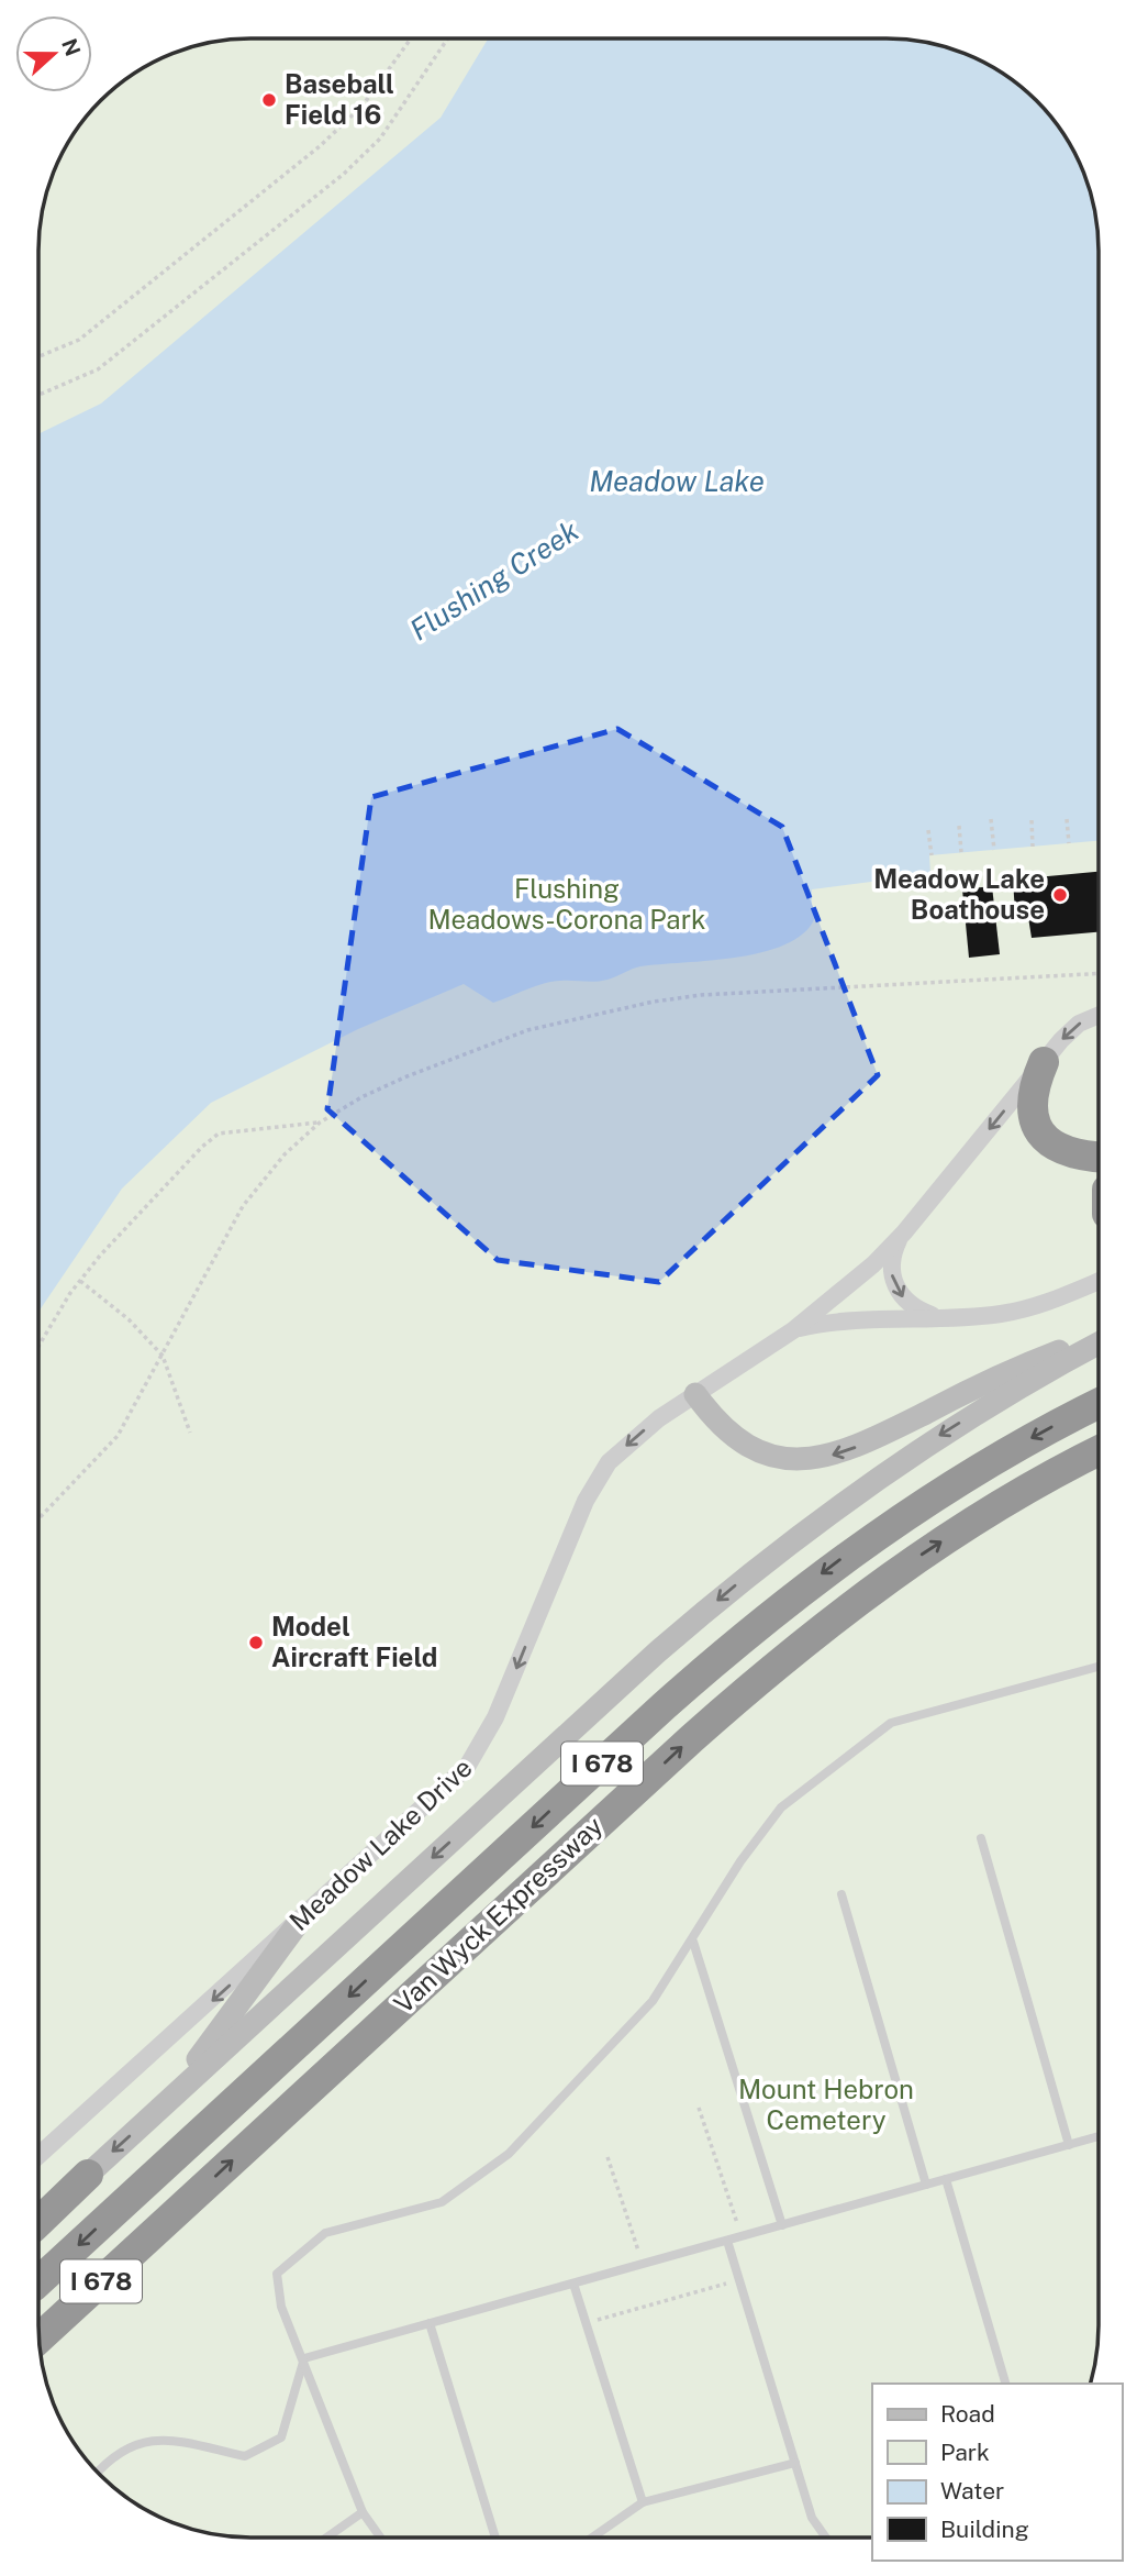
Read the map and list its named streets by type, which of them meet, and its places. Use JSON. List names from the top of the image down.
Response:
{
  "streets": {
    "highway": ["I 678", "Van Wyck Expressway"],
    "street": ["Meadow Lake Drive"]
  },
  "water": ["Meadow Lake", "Flushing Creek"],
  "parks": ["Flushing Meadows-Corona Park", "Mount Hebron Cemetery"],
  "places": ["Baseball Field 16", "Meadow Lake Boathouse", "Model Aircraft Field"],
  "legend": [
    "Road",
    "Park",
    "Water",
    "Building"
  ],
  "north": "right"
}
